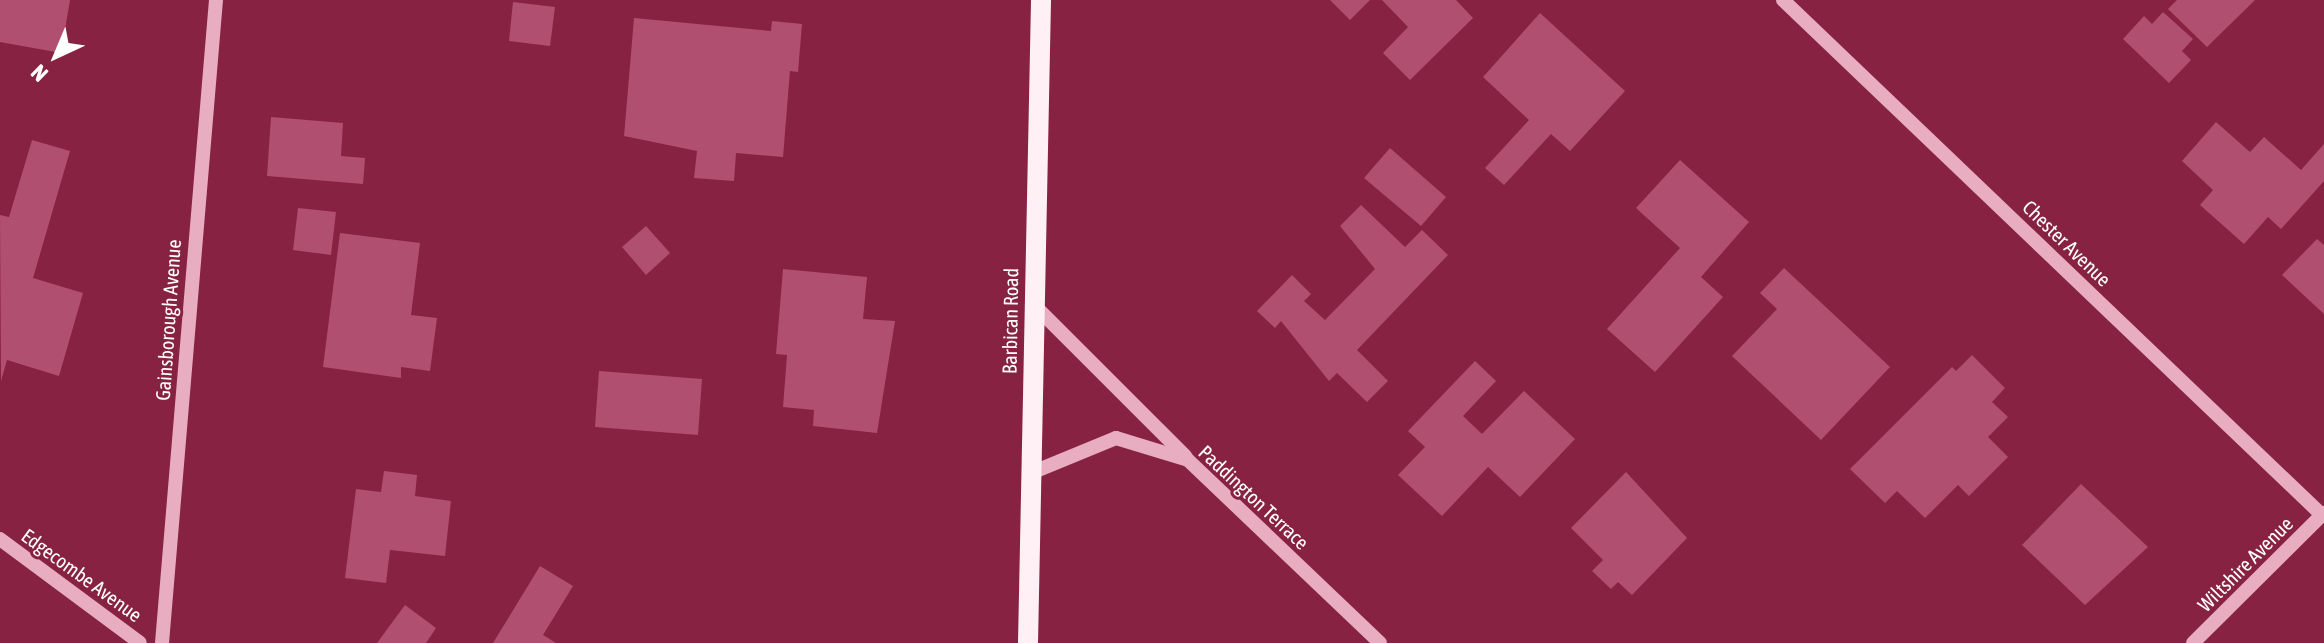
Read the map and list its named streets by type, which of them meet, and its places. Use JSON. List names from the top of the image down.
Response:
{
  "streets": {
    "main road": ["Barbican Road"],
    "street": [
      "Chester Avenue",
      "Gainsborough Avenue",
      "Paddington Terrace",
      "Wiltshire Avenue",
      "Edgecombe Avenue"
    ]
  },
  "crossings": [
    ["Chester Avenue", "Wiltshire Avenue"],
    ["Barbican Road", "Paddington Terrace"]
  ],
  "north": "bottom left"
}
